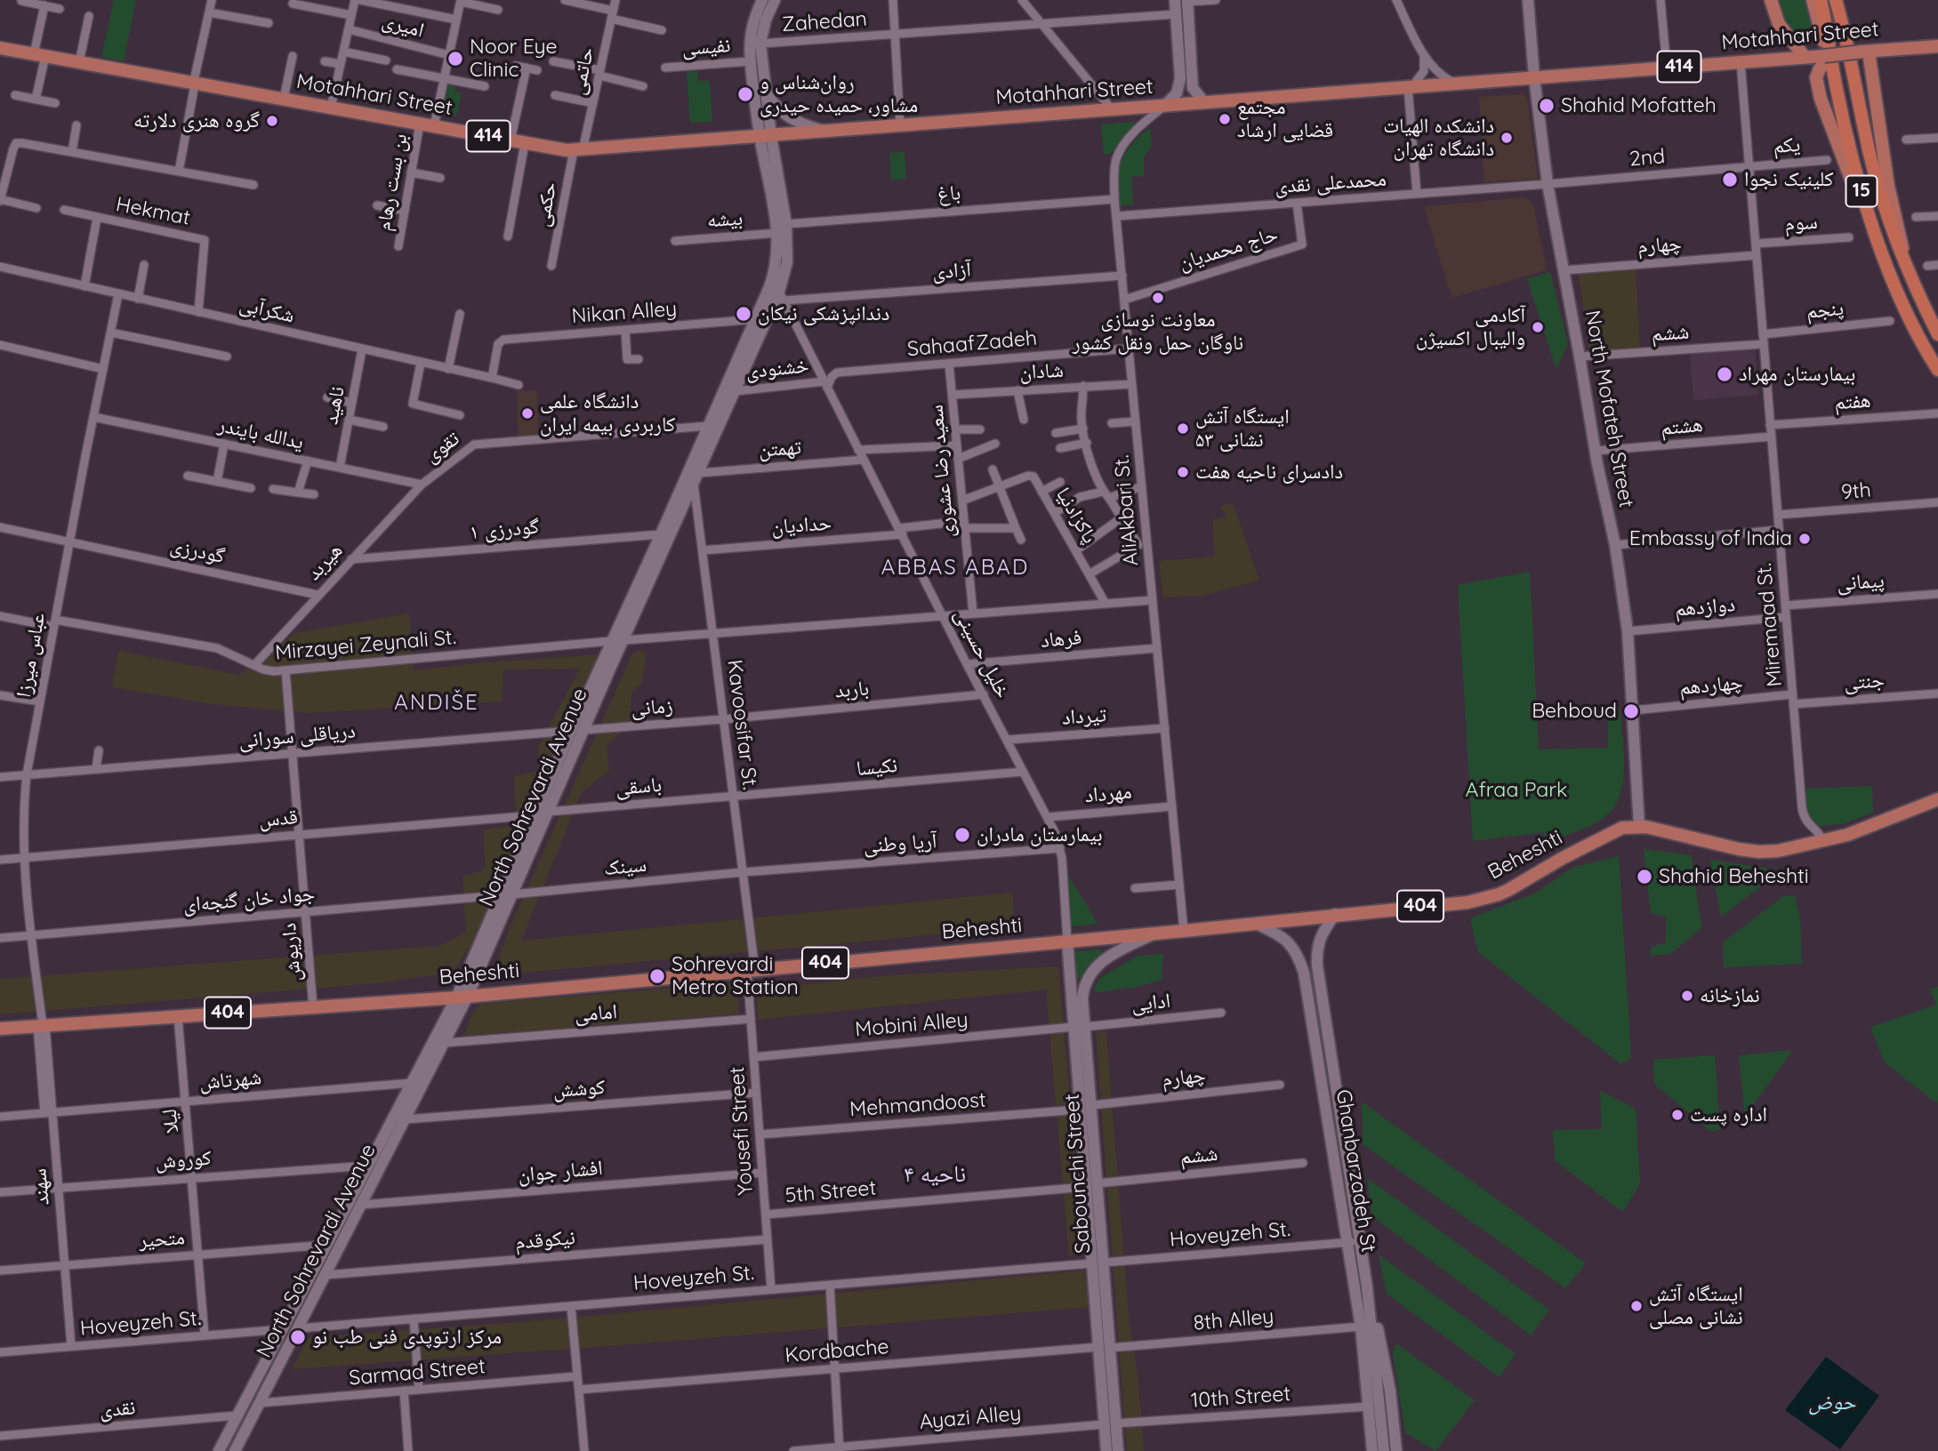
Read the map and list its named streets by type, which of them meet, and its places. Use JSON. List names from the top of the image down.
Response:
{
  "streets": {
    "highway": ["15"],
    "main road": [
      "Motahhari Street",
      "414",
      "North Mofateh Street",
      "North Sohrevardi Avenue",
      "Beheshti",
      "404",
      "Ghanbarzadeh St",
      "Sabounchi Street"
    ],
    "street": [
      "Zahedan",
      "امیری",
      "نفیسی",
      "حاتمی",
      "یکم",
      "2nd",
      "بن بست رهام",
      "محمدعلی نقدی",
      "باغ",
      "حکمی",
      "Hekmat",
      "بیشه",
      "سوم",
      "چهارم",
      "حاج محمدیان",
      "آزادی",
      "شکرآبی",
      "پنجم",
      "Nikan Alley",
      "ششم",
      "SahaafZadeh",
      "خشنودی",
      "شادان",
      "هفتم",
      "ناهید",
      "هشتم",
      "یدالله بایندر",
      "تقوی",
      "تهمتن",
      "سعید رضا عشوری",
      "9th",
      "AliAkbari St.",
      "پاکزادنیا",
      "حدادیان",
      "گودرزی ۱",
      "گودرزی",
      "هیربد",
      "پیمانی",
      "دوازدهم",
      "Miremaad St.",
      "فرهاد",
      "Mirzayei Zeynali St.",
      "خلیل حسینی",
      "عباس میرزا",
      "جنتی",
      "چهاردهم",
      "باربد",
      "زمانی",
      "تیرداد",
      "Kavoosifar St.",
      "دریاقلی سورانی",
      "نکیسا",
      "باسقی",
      "مهرداد",
      "قدس",
      "آریا وطنی",
      "سینک",
      "جواد خان گنجه‌ای",
      "داریوش",
      "ادایی",
      "امامی",
      "Mobini Alley",
      "شهرتاش",
      "کوشش",
      "Mehmandoost",
      "لیلا",
      "Yousefi Street",
      "کوروش",
      "افشار جوان",
      "سهند",
      "5th Street",
      "Hoveyzeh St.",
      "متحیر",
      "نیکوقدم",
      "8th Alley",
      "Kordbache",
      "Sarmad Street",
      "10th Street",
      "نقدی",
      "Ayazi Alley"
    ]
  },
  "crossings": [
    ["Motahhari Street", "حاتمی"],
    ["Motahhari Street", "بن بست رهام"],
    ["Motahhari Street", "حکمی"],
    ["Motahhari Street", "North Mofateh Street"],
    ["Motahhari Street", "AliAkbari St."],
    ["Motahhari Street", "Miremaad St."],
    ["Motahhari Street", "North Sohrevardi Avenue"],
    ["حاتمی", "حکمی"],
    ["یکم", "2nd"],
    ["یکم", "Miremaad St."],
    ["2nd", "محمدعلی نقدی"],
    ["2nd", "North Mofateh Street"],
    ["2nd", "Miremaad St."],
    ["محمدعلی نقدی", "حاج محمدیان"],
    ["محمدعلی نقدی", "North Mofateh Street"],
    ["محمدعلی نقدی", "AliAkbari St."],
    ["باغ", "AliAkbari St."],
    ["باغ", "North Sohrevardi Avenue"],
    ["Hekmat", "شکرآبی"],
    ["بیشه", "North Sohrevardi Avenue"],
    ["سوم", "Miremaad St."],
    ["چهارم", "North Mofateh Street"],
    ["چهارم", "Miremaad St."],
    ["چهارم", "Sabounchi Street"],
    ["حاج محمدیان", "AliAkbari St."],
    ["آزادی", "AliAkbari St."],
    ["آزادی", "خلیل حسینی"],
    ["آزادی", "North Sohrevardi Avenue"],
    ["شکرآبی", "Nikan Alley"],
    ["شکرآبی", "ناهید"],
    ["شکرآبی", "عباس میرزا"],
    ["پنجم", "Miremaad St."],
    ["Nikan Alley", "North Sohrevardi Avenue"],
    ["ششم", "North Mofateh Street"],
    ["ششم", "Miremaad St."],
    ["ششم", "Sabounchi Street"],
    ["SahaafZadeh", "سعید رضا عشوری"],
    ["SahaafZadeh", "AliAkbari St."],
    ["خشنودی", "خلیل حسینی"],
    ["خشنودی", "North Sohrevardi Avenue"],
    ["شادان", "سعید رضا عشوری"],
    ["شادان", "AliAkbari St."],
    ["هفتم", "Miremaad St."],
    ["ناهید", "یدالله بایندر"],
    ["North Mofateh Street", "هشتم"],
    ["North Mofateh Street", "دوازدهم"],
    ["North Mofateh Street", "چهاردهم"],
    ["North Mofateh Street", "Beheshti"],
    ["هشتم", "Miremaad St."],
    ["یدالله بایندر", "تقوی"],
    ["یدالله بایندر", "هیربد"],
    ["یدالله بایندر", "عباس میرزا"],
    ["تقوی", "هیربد"],
    ["تقوی", "North Sohrevardi Avenue"],
    ["تهمتن", "خلیل حسینی"],
    ["تهمتن", "Kavoosifar St."],
    ["تهمتن", "North Sohrevardi Avenue"],
    ["سعید رضا عشوری", "حدادیان"],
    ["9th", "Miremaad St."],
    ["AliAkbari St.", "فرهاد"],
    ["AliAkbari St.", "تیرداد"],
    ["AliAkbari St.", "مهرداد"],
    ["AliAkbari St.", "Beheshti"],
    ["حدادیان", "خلیل حسینی"],
    ["حدادیان", "Kavoosifar St."],
    ["گودرزی ۱", "هیربد"],
    ["گودرزی ۱", "North Sohrevardi Avenue"],
    ["گودرزی", "هیربد"],
    ["گودرزی", "عباس میرزا"],
    ["هیربد", "Mirzayei Zeynali St."],
    ["پیمانی", "Miremaad St."],
    ["دوازدهم", "Miremaad St."],
    ["Miremaad St.", "جنتی"],
    ["Miremaad St.", "چهاردهم"],
    ["Miremaad St.", "Beheshti"],
    ["فرهاد", "خلیل حسینی"],
    ["Mirzayei Zeynali St.", "عباس میرزا"],
    ["Mirzayei Zeynali St.", "North Sohrevardi Avenue"],
    ["Mirzayei Zeynali St.", "داریوش"],
    ["خلیل حسینی", "باربد"],
    ["خلیل حسینی", "تیرداد"],
    ["خلیل حسینی", "نکیسا"],
    ["خلیل حسینی", "مهرداد"],
    ["خلیل حسینی", "North Sohrevardi Avenue"],
    ["خلیل حسینی", "آریا وطنی"],
    ["خلیل حسینی", "Beheshti"],
    ["خلیل حسینی", "Sabounchi Street"],
    ["عباس میرزا", "دریاقلی سورانی"],
    ["عباس میرزا", "قدس"],
    ["عباس میرزا", "Beheshti"],
    ["عباس میرزا", "جواد خان گنجه‌ای"],
    ["عباس میرزا", "سهند"],
    ["جنتی", "چهاردهم"],
    ["باربد", "زمانی"],
    ["باربد", "Kavoosifar St."],
    ["زمانی", "Kavoosifar St."],
    ["زمانی", "North Sohrevardi Avenue"],
    ["Kavoosifar St.", "نکیسا"],
    ["Kavoosifar St.", "باسقی"],
    ["Kavoosifar St.", "North Sohrevardi Avenue"],
    ["Kavoosifar St.", "آریا وطنی"],
    ["Kavoosifar St.", "Beheshti"],
    ["Kavoosifar St.", "سینک"],
    ["Kavoosifar St.", "Yousefi Street"],
    ["دریاقلی سورانی", "North Sohrevardi Avenue"],
    ["دریاقلی سورانی", "داریوش"],
    ["نکیسا", "باسقی"],
    ["باسقی", "North Sohrevardi Avenue"],
    ["North Sohrevardi Avenue", "قدس"],
    ["North Sohrevardi Avenue", "Beheshti"],
    ["North Sohrevardi Avenue", "سینک"],
    ["North Sohrevardi Avenue", "جواد خان گنجه‌ای"],
    ["North Sohrevardi Avenue", "امامی"],
    ["North Sohrevardi Avenue", "شهرتاش"],
    ["North Sohrevardi Avenue", "کوشش"],
    ["North Sohrevardi Avenue", "کوروش"],
    ["North Sohrevardi Avenue", "افشار جوان"],
    ["North Sohrevardi Avenue", "Hoveyzeh St."],
    ["North Sohrevardi Avenue", "متحیر"],
    ["North Sohrevardi Avenue", "نیکوقدم"],
    ["North Sohrevardi Avenue", "Sarmad Street"],
    ["North Sohrevardi Avenue", "نقدی"],
    ["قدس", "داریوش"],
    ["آریا وطنی", "سینک"],
    ["Beheshti", "داریوش"],
    ["Beheshti", "لیلا"],
    ["Beheshti", "Yousefi Street"],
    ["Beheshti", "Ghanbarzadeh St"],
    ["Beheshti", "Sabounchi Street"],
    ["Beheshti", "سهند"],
    ["سینک", "جواد خان گنجه‌ای"],
    ["جواد خان گنجه‌ای", "داریوش"],
    ["ادایی", "Mobini Alley"],
    ["ادایی", "Sabounchi Street"],
    ["امامی", "Yousefi Street"],
    ["Mobini Alley", "Yousefi Street"],
    ["Mobini Alley", "Sabounchi Street"],
    ["شهرتاش", "لیلا"],
    ["شهرتاش", "سهند"],
    ["کوشش", "Yousefi Street"],
    ["Mehmandoost", "Yousefi Street"],
    ["Mehmandoost", "Sabounchi Street"],
    ["لیلا", "کوروش"],
    ["لیلا", "Hoveyzeh St."],
    ["لیلا", "متحیر"],
    ["Yousefi Street", "افشار جوان"],
    ["Yousefi Street", "5th Street"],
    ["Yousefi Street", "Hoveyzeh St."],
    ["Yousefi Street", "نیکوقدم"],
    ["کوروش", "سهند"],
    ["Ghanbarzadeh St", "Hoveyzeh St."],
    ["Ghanbarzadeh St", "8th Alley"],
    ["Ghanbarzadeh St", "10th Street"],
    ["Sabounchi Street", "5th Street"],
    ["Sabounchi Street", "Hoveyzeh St."],
    ["Sabounchi Street", "8th Alley"],
    ["Sabounchi Street", "Kordbache"],
    ["Sabounchi Street", "10th Street"],
    ["Sabounchi Street", "Ayazi Alley"],
    ["سهند", "Hoveyzeh St."],
    ["سهند", "متحیر"],
    ["8th Alley", "Kordbache"],
    ["10th Street", "Ayazi Alley"]
  ],
  "districts": ["ABBAS ABAD", "ANDIŠE", "ناحیه ۴"],
  "water": ["حوض"],
  "parks": ["Afraa Park"],
  "places": [
    "Noor Eye Clinic",
    "روان‌شناس و مشاور، حمیده حیدری",
    "Shahid Mofatteh",
    "مجتمع قضایی ارشاد",
    "گروه هنری دلارته",
    "دانشکده الهیات دانشگاه تهران",
    "کلینیک نجوا",
    "معاونت نوسازی ناوگان حمل ونقل کشور",
    "دندانپزشکی نیکان",
    "آکادمی والیبال اکسیژن",
    "بیمارستان مهراد",
    "دانشگاه علمی کاربردی بیمه ایران",
    "ایستگاه آتش نشانی ۵۳",
    "دادسرای ناحیه هفت",
    "Embassy of India",
    "Behboud",
    "بیمارستان مادران",
    "Shahid Beheshti",
    "Sohrevardi Metro Station",
    "نمازخانه",
    "اداره پست",
    "ایستگاه آتش نشانی مصلی",
    "مرکز ارتوپدی فنی طب نو"
  ]
}
